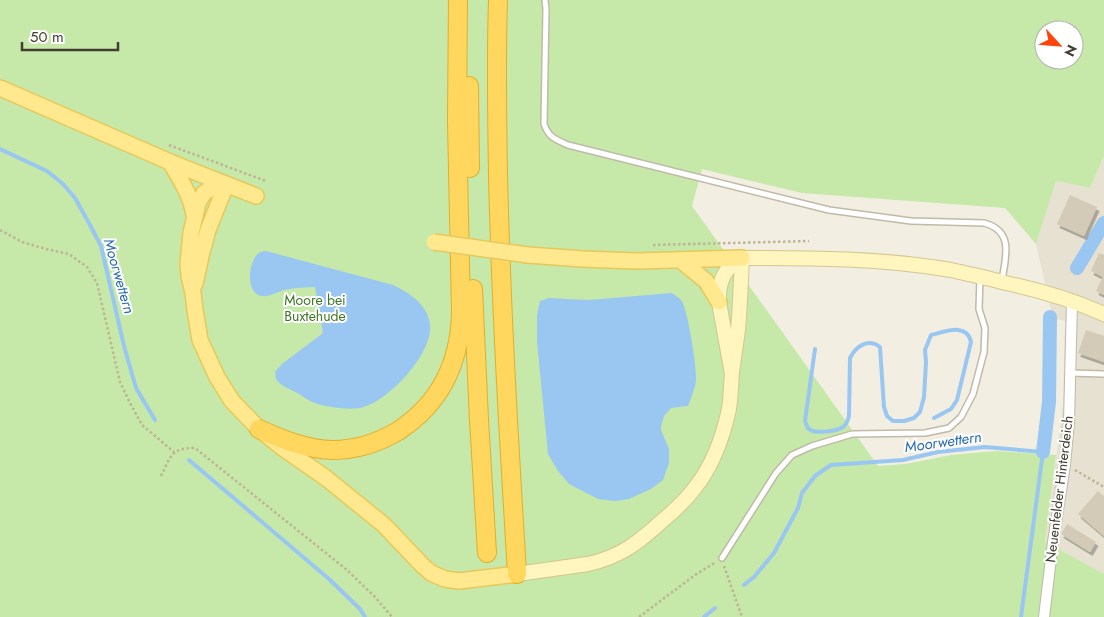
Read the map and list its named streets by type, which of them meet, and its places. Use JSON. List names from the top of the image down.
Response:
{
  "streets": {
    "street": ["Neuenfelder Hinterdeich"]
  },
  "water": ["Moorwettern"],
  "parks": ["Moore bei Buxtehude"],
  "scale_bar": "50 m",
  "north": "bottom right"
}
